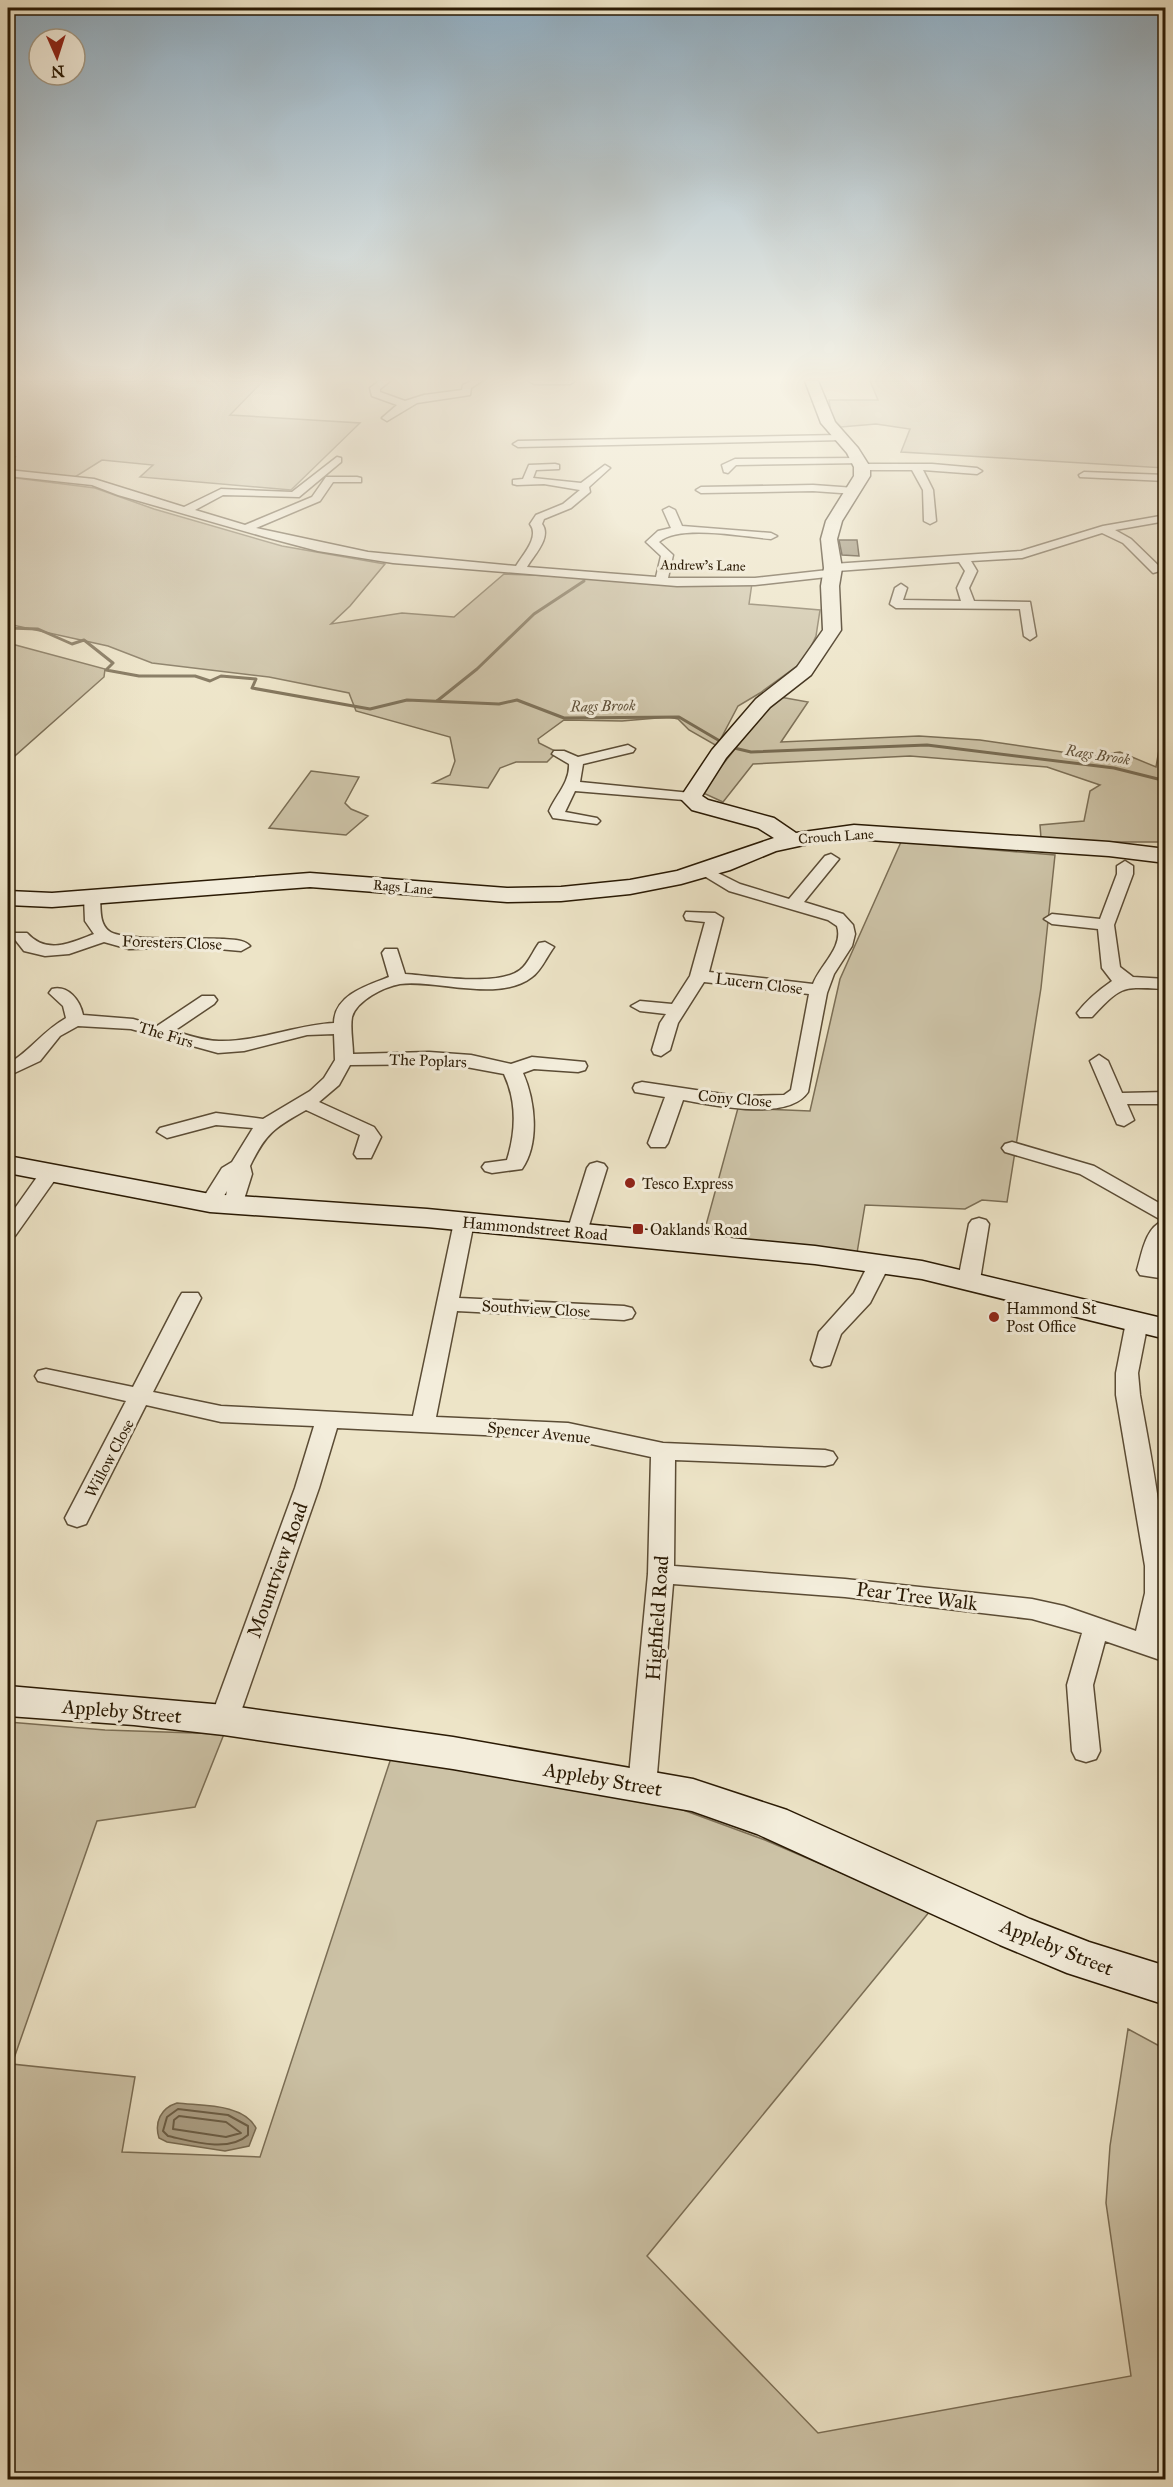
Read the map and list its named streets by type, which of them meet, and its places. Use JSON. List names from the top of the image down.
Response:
{
  "streets": {
    "street": [
      "Andrew's Lane",
      "Crouch Lane",
      "Rags Lane",
      "Foresters Close",
      "Lucern Close",
      "The Firs",
      "The Poplars",
      "Cony Close",
      "Hammondstreet Road",
      "Southview Close",
      "Spencer Avenue",
      "Willow Close",
      "Mountview Road",
      "Pear Tree Walk",
      "Highfield Road",
      "Appleby Street"
    ]
  },
  "crossings": [
    ["Crouch Lane", "Rags Lane"],
    ["Rags Lane", "Foresters Close"],
    ["Lucern Close", "Cony Close"],
    ["Spencer Avenue", "Willow Close"],
    ["Spencer Avenue", "Mountview Road"],
    ["Spencer Avenue", "Highfield Road"],
    ["Mountview Road", "Appleby Street"],
    ["Pear Tree Walk", "Highfield Road"],
    ["Highfield Road", "Appleby Street"]
  ],
  "water": ["Rags Brook"],
  "places": {
    "other": ["Tesco Express", "Hammond St Post Office"],
    "transit": ["Oaklands Road"]
  },
  "north": "bottom"
}
